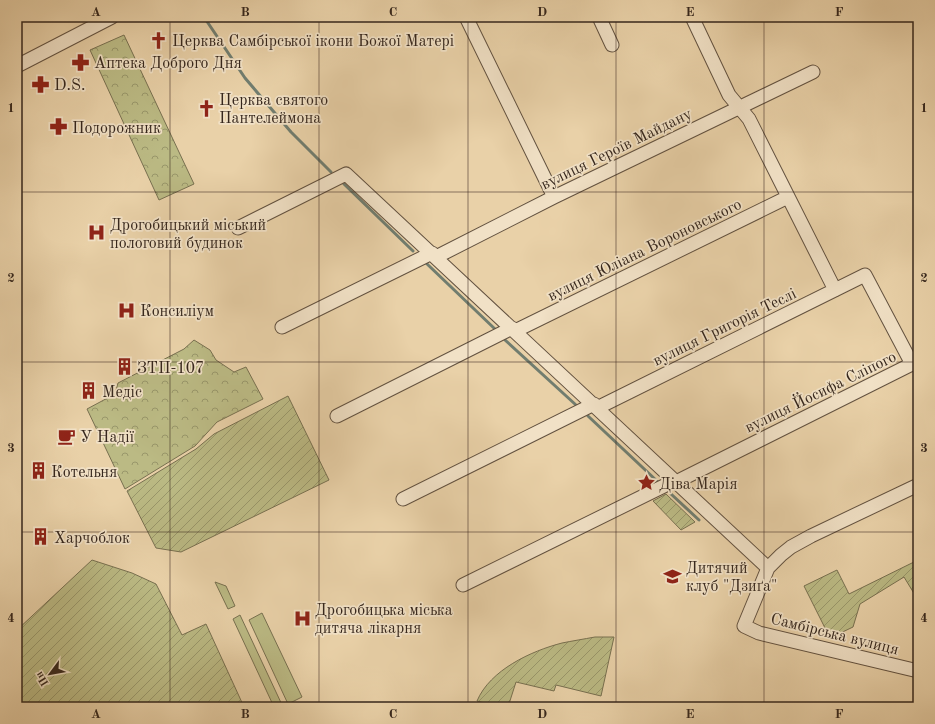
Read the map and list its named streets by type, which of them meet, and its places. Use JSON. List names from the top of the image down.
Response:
{
  "streets": {
    "street": [
      "вулиця Героїв Майдану",
      "вулиця Юліана Вороновського",
      "вулиця Григорія Теслі",
      "вулиця Йосифа Сліпого",
      "Самбірська вулиця"
    ]
  },
  "crossings": [
    ["вулиця Григорія Теслі", "вулиця Йосифа Сліпого"]
  ],
  "places": {
    "church": ["Церква Самбірської ікони Божої Матері", "Церква святого Пантелеймона"],
    "pharmacy": ["Аптека Доброго Дня", "D.S.", "Подорожник"],
    "hospital": ["Дрогобицький міський пологовий будинок", "Консиліум", "Дрогобицька міська дитяча лікарня"],
    "building": [
      "ЗТП-107",
      "Медіс",
      "Котельня",
      "Харчоблок"
    ],
    "cafe": ["У Надії"],
    "place": ["Діва Марія"],
    "school or university": ["Дитячий клуб \"Дзиґа\""]
  },
  "north": "bottom left",
  "grid": {
    "columns": [
      "A",
      "B",
      "C",
      "D",
      "E",
      "F"
    ],
    "rows": [
      "1",
      "2",
      "3",
      "4"
    ]
  }
}
